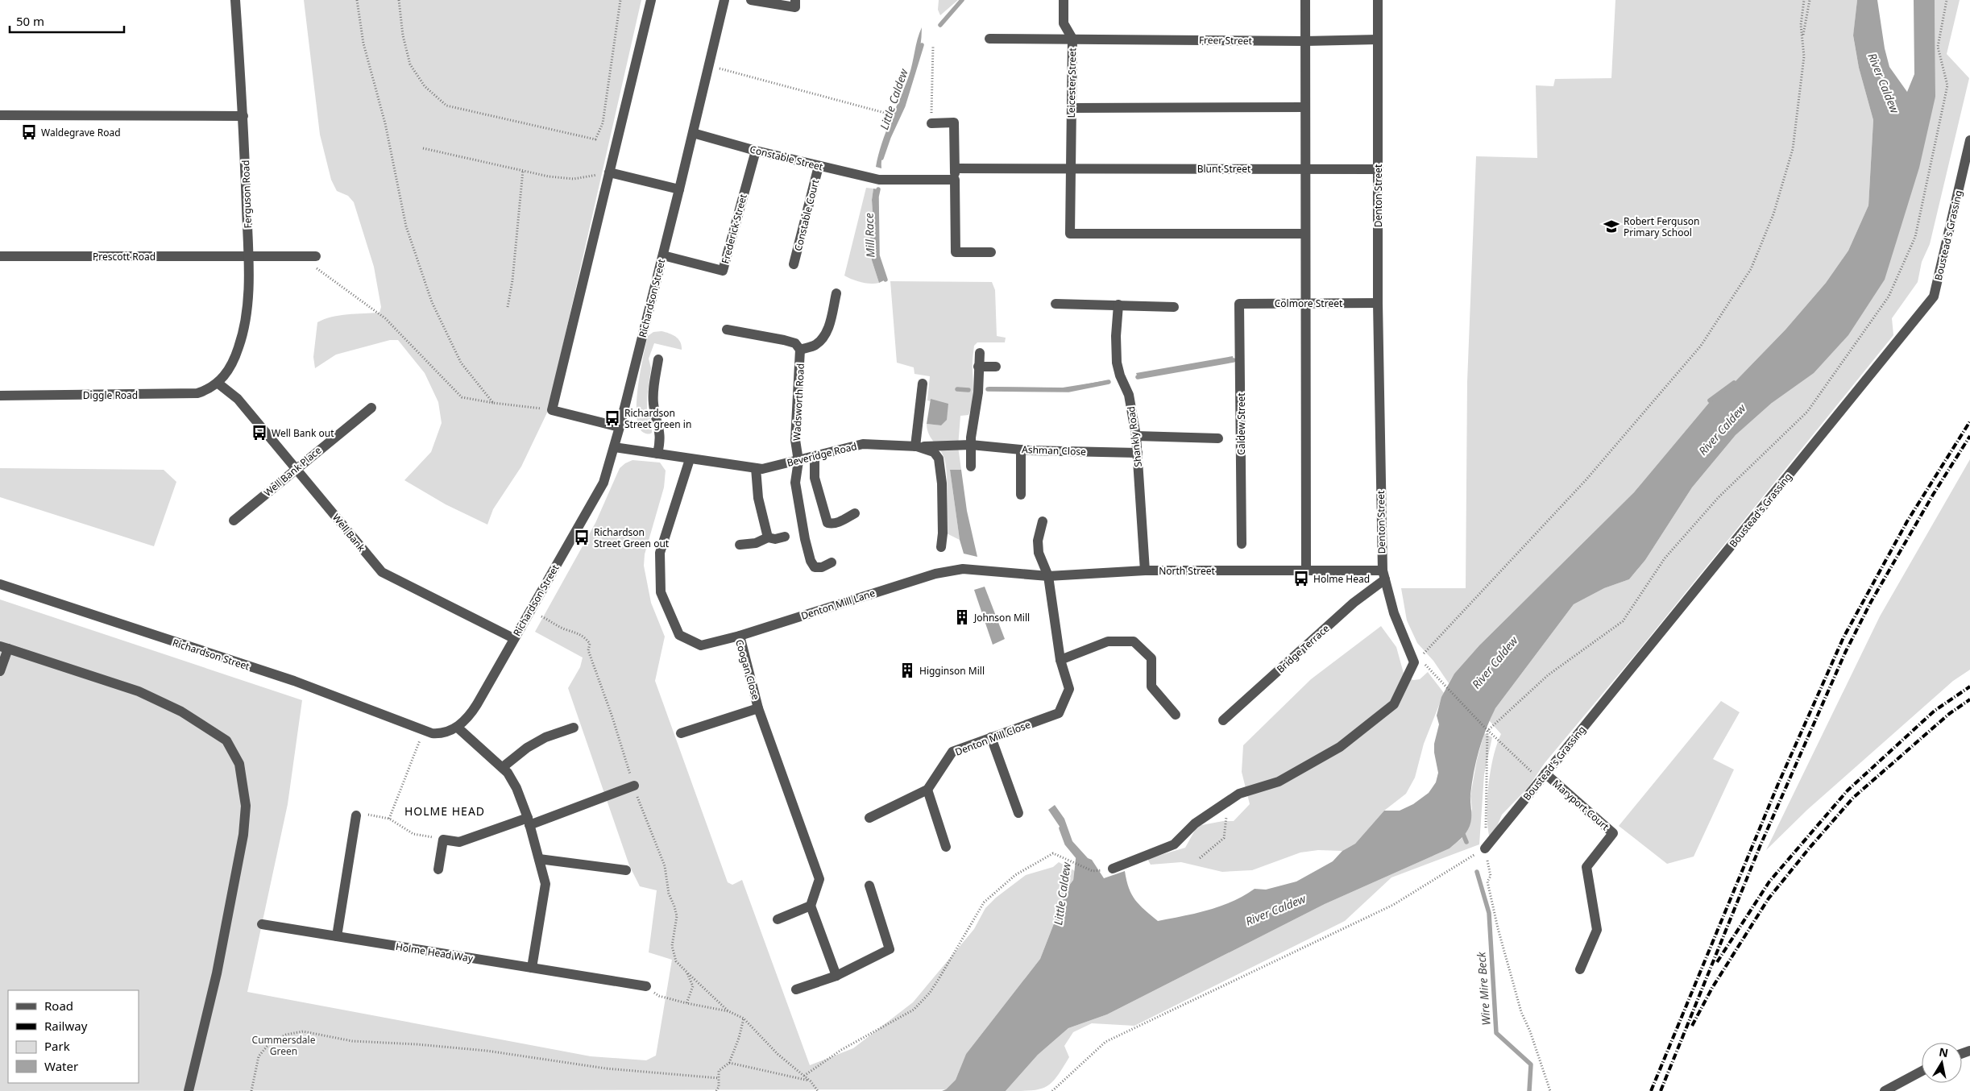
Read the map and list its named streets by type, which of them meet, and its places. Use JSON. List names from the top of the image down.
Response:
{
  "streets": {
    "street": [
      "Freer Street",
      "Leicester Street",
      "Constable Street",
      "Blunt Street",
      "Ferguson Road",
      "Denton Street",
      "Constable Court",
      "Frederick Street",
      "Boustead's Grassing",
      "Prescott Road",
      "Richardson Street",
      "Colmore Street",
      "Diggle Road",
      "Wadsworth Road",
      "Caldew Street",
      "Shankly Road",
      "Ashman Close",
      "Beveridge Road",
      "Well Bank Place",
      "Well Bank",
      "North Street",
      "Denton Mill Lane",
      "Bridge Terrace",
      "Coogan Close",
      "Denton Mill Close",
      "Maryport Court",
      "Holme Head Way"
    ]
  },
  "crossings": [
    ["Freer Street", "Leicester Street"],
    ["Freer Street", "Denton Street"],
    ["Leicester Street", "Blunt Street"],
    ["Constable Street", "Constable Court"],
    ["Constable Street", "Frederick Street"],
    ["Constable Street", "Richardson Street"],
    ["Blunt Street", "Denton Street"],
    ["Ferguson Road", "Prescott Road"],
    ["Ferguson Road", "Diggle Road"],
    ["Ferguson Road", "Well Bank"],
    ["Denton Street", "Colmore Street"],
    ["Denton Street", "North Street"],
    ["Denton Street", "Bridge Terrace"],
    ["Frederick Street", "Richardson Street"],
    ["Boustead's Grassing", "Maryport Court"],
    ["Richardson Street", "Beveridge Road"],
    ["Richardson Street", "Well Bank"],
    ["Colmore Street", "Caldew Street"],
    ["Diggle Road", "Well Bank"],
    ["Wadsworth Road", "Beveridge Road"],
    ["Shankly Road", "Ashman Close"],
    ["Shankly Road", "North Street"],
    ["Ashman Close", "Beveridge Road"],
    ["Beveridge Road", "Coogan Close"],
    ["Well Bank Place", "Well Bank"],
    ["North Street", "Denton Mill Lane"],
    ["North Street", "Bridge Terrace"],
    ["North Street", "Denton Mill Close"],
    ["Denton Mill Lane", "Coogan Close"]
  ],
  "districts": ["HOLME HEAD"],
  "water": [
    "River Caldew",
    "Little Caldew",
    "Mill Race",
    "Wire Mire Beck"
  ],
  "parks": ["Cummersdale Green"],
  "places": {
    "bus stop": [
      "Waldegrave Road",
      "Richardson Street green in",
      "Well Bank out",
      "Richardson Street Green out",
      "Holme Head"
    ],
    "school or university": ["Robert Ferguson Primary School"],
    "building": ["Johnson Mill", "Higginson Mill"]
  },
  "legend": [
    "Road",
    "Railway",
    "Park",
    "Water"
  ],
  "scale_bar": "50 m",
  "north": "top"
}
